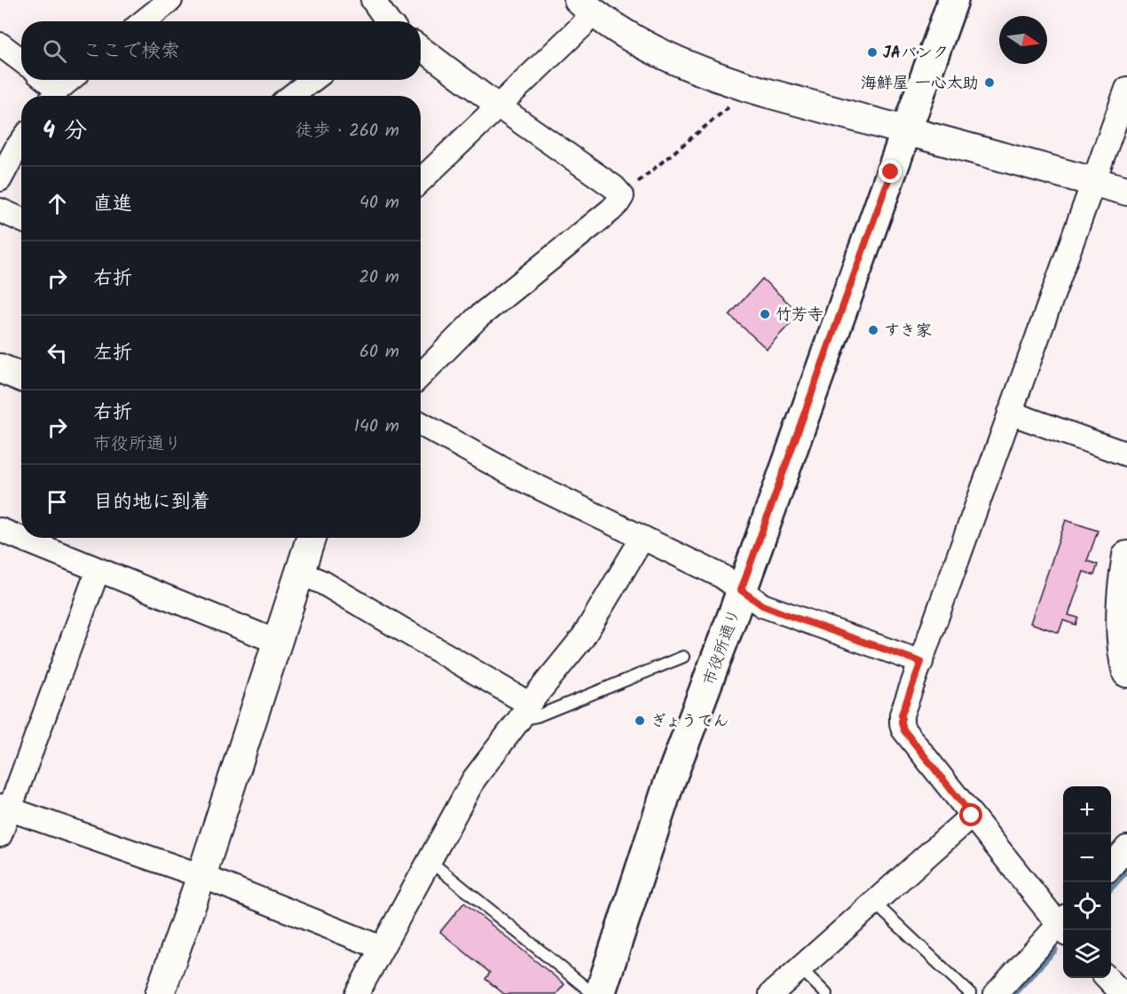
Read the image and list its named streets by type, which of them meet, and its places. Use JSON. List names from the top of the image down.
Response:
{
  "streets": {
    "main road": ["市役所通り"]
  },
  "places": [
    "JAバンク",
    "海鮮屋 一心太助",
    "竹芳寺",
    "すき家",
    "ぎょうてん"
  ],
  "north": "right",
  "page": {
    "search": "ここで検索",
    "heading": ["4 分", "徒歩 · 260 m"],
    "list": [
      ["直進", "40 m"],
      ["右折", "20 m"],
      ["左折", "60 m"],
      ["右折", "市役所通り", "140 m"],
      "目的地に到着"
    ],
    "map_buttons": ["+", "−"]
  }
}
